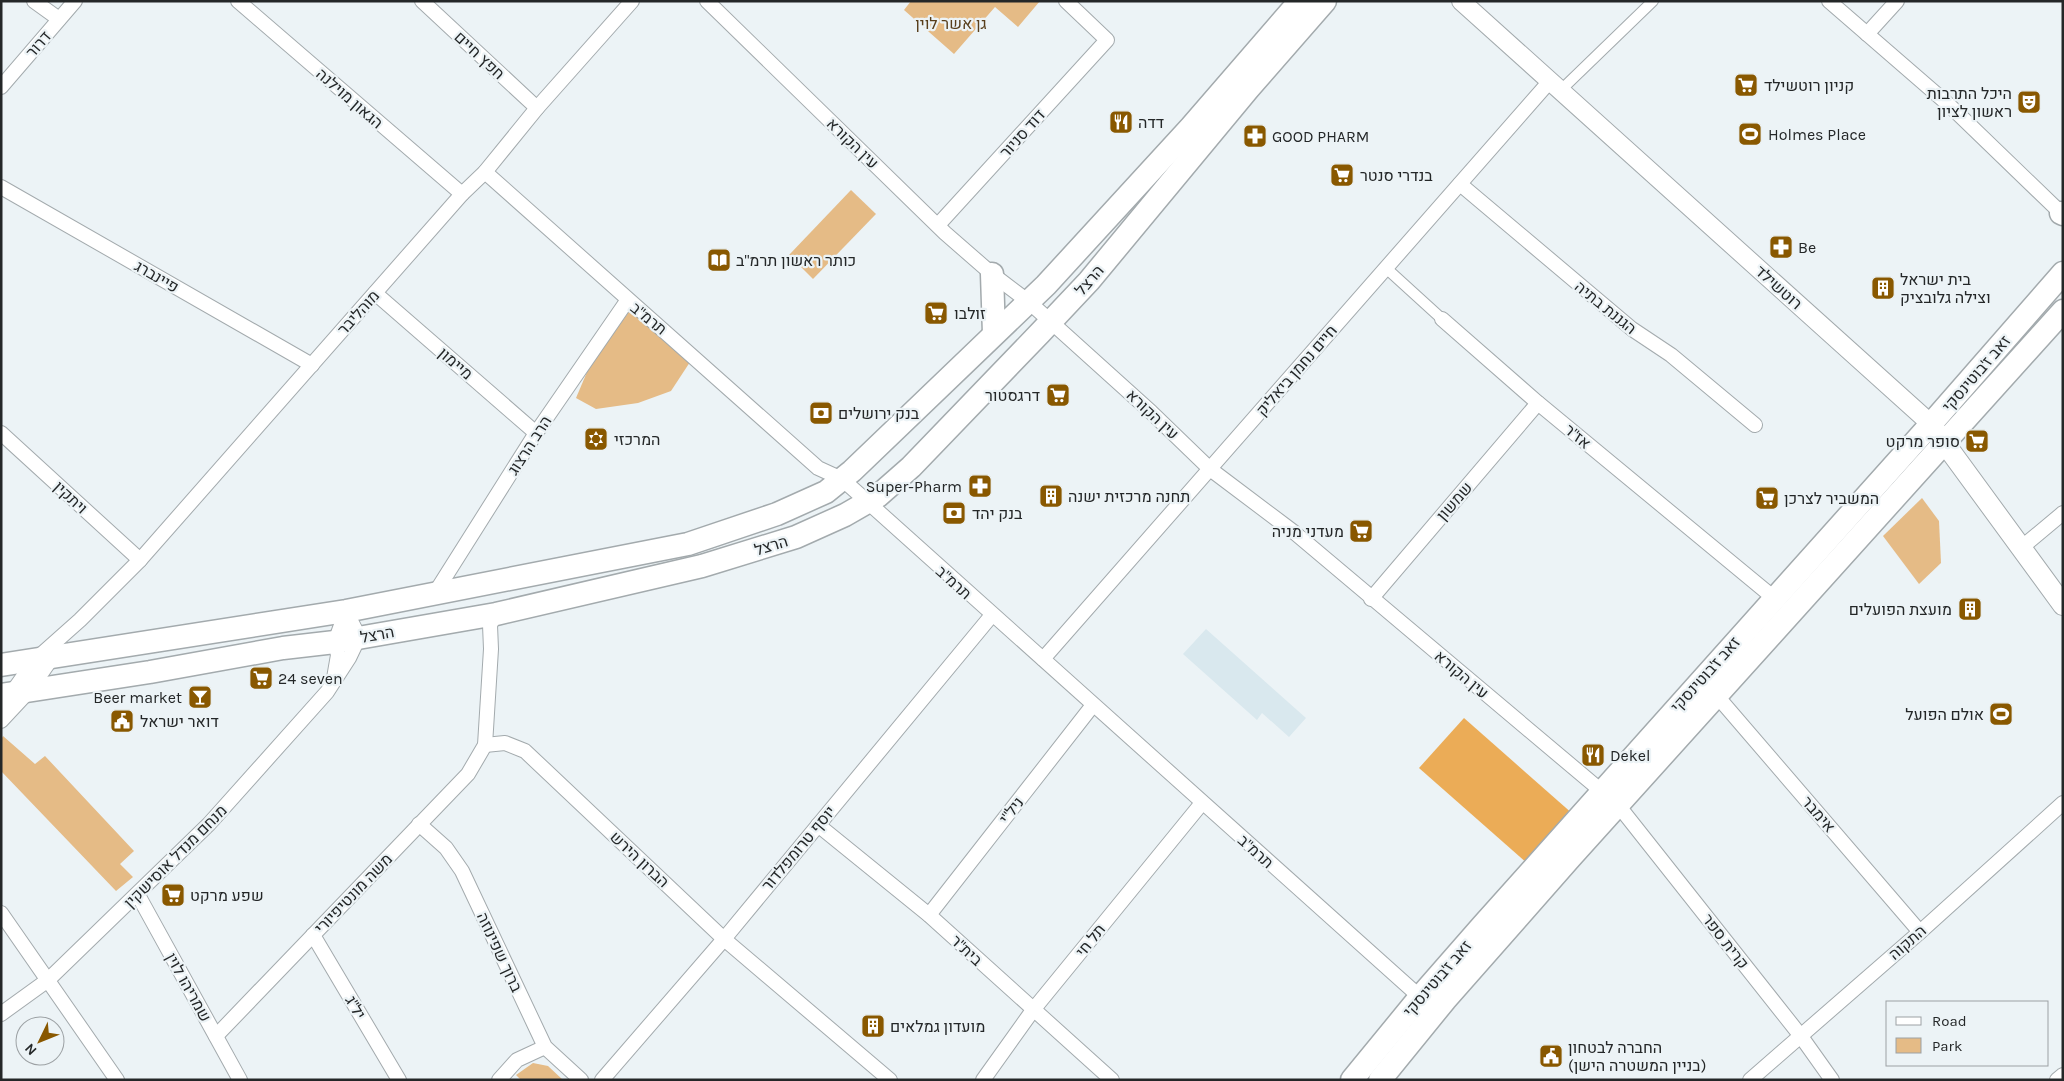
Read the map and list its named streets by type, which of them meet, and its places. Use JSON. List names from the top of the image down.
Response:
{
  "streets": {
    "main road": ["הרצל", "רוטשילד", "זאב ז'בוטינסקי"],
    "street": [
      "דרור",
      "חפץ חיים",
      "הגאון מוילנה",
      "דוד סניור",
      "עין הקורא",
      "פיינברג",
      "הגננת בתיה",
      "מוהליבר",
      "תרמ\"ב",
      "מיימון",
      "חיים נחמן ביאליק",
      "אז\"ר",
      "הרב הרצוג",
      "ויתקין",
      "שמשון",
      "ניל\"י",
      "אימבר",
      "יוסף טרומפלדור",
      "מנחם מנדל אוסישקין",
      "הברון הירש",
      "משה מונטיפיורי",
      "תל חי",
      "קרית ספר",
      "התקוה",
      "בית\"ר",
      "ברוך שפינוזה",
      "שמריהו לוין",
      "יל\"ג"
    ]
  },
  "crossings": [
    ["חפץ חיים", "מוהליבר"],
    ["הגאון מוילנה", "מוהליבר"],
    ["דוד סניור", "עין הקורא"],
    ["עין הקורא", "הרצל"],
    ["עין הקורא", "חיים נחמן ביאליק"],
    ["עין הקורא", "זאב ז'בוטינסקי"],
    ["עין הקורא", "שמשון"],
    ["עין הקורא", "קרית ספר"],
    ["פיינברג", "מוהליבר"],
    ["הרצל", "מוהליבר"],
    ["הרצל", "תרמ\"ב"],
    ["הרצל", "הרב הרצוג"],
    ["הרצל", "מנחם מנדל אוסישקין"],
    ["רוטשילד", "חיים נחמן ביאליק"],
    ["רוטשילד", "זאב ז'בוטינסקי"],
    ["הגננת בתיה", "חיים נחמן ביאליק"],
    ["מוהליבר", "תרמ\"ב"],
    ["מוהליבר", "מיימון"],
    ["מוהליבר", "ויתקין"],
    ["תרמ\"ב", "חיים נחמן ביאליק"],
    ["תרמ\"ב", "זאב ז'בוטינסקי"],
    ["תרמ\"ב", "הרב הרצוג"],
    ["תרמ\"ב", "ניל\"י"],
    ["תרמ\"ב", "יוסף טרומפלדור"],
    ["תרמ\"ב", "תל חי"],
    ["מיימון", "הרב הרצוג"],
    ["חיים נחמן ביאליק", "אז\"ר"],
    ["זאב ז'בוטינסקי", "אז\"ר"],
    ["זאב ז'בוטינסקי", "אימבר"],
    ["זאב ז'בוטינסקי", "קרית ספר"],
    ["אז\"ר", "שמשון"],
    ["ניל\"י", "בית\"ר"],
    ["אימבר", "התקוה"],
    ["יוסף טרומפלדור", "הברון הירש"],
    ["יוסף טרומפלדור", "בית\"ר"],
    ["מנחם מנדל אוסישקין", "שמריהו לוין"],
    ["הברון הירש", "משה מונטיפיורי"],
    ["משה מונטיפיורי", "ברוך שפינוזה"],
    ["משה מונטיפיורי", "שמריהו לוין"],
    ["משה מונטיפיורי", "יל\"ג"],
    ["תל חי", "בית\"ר"],
    ["קרית ספר", "התקוה"]
  ],
  "parks": ["גן אשר לוין"],
  "places": {
    "supermarket": [
      "קניון רוטשילד",
      "בנדרי סנטר",
      "זולבו",
      "דרגסטור",
      "סופר מרקט",
      "המשביר לצרכן",
      "מעדני מניה",
      "24 seven",
      "שפע מרקט"
    ],
    "theatre": ["היכל התרבות ראשון לציון"],
    "restaurant": ["דדה", "Dekel"],
    "sports": ["Holmes Place", "אולם הפועל"],
    "pharmacy": ["GOOD PHARM", "Be", "Super-Pharm"],
    "library": ["כותר ראשון תרמ\"ב"],
    "building": [
      "בית ישראל וצילה גלובציק",
      "תחנה מרכזית ישנה",
      "מועצת הפועלים",
      "מועדון גמלאים"
    ],
    "bank": ["בנק ירושלים", "בנק יהד"],
    "synagogue": ["המרכזי"],
    "bar": ["Beer market"],
    "public building": ["דואר ישראל", "החברה לבטחון (בניין המשטרה הישן)"]
  },
  "legend": ["Road", "Park"],
  "north": "bottom left"
}
